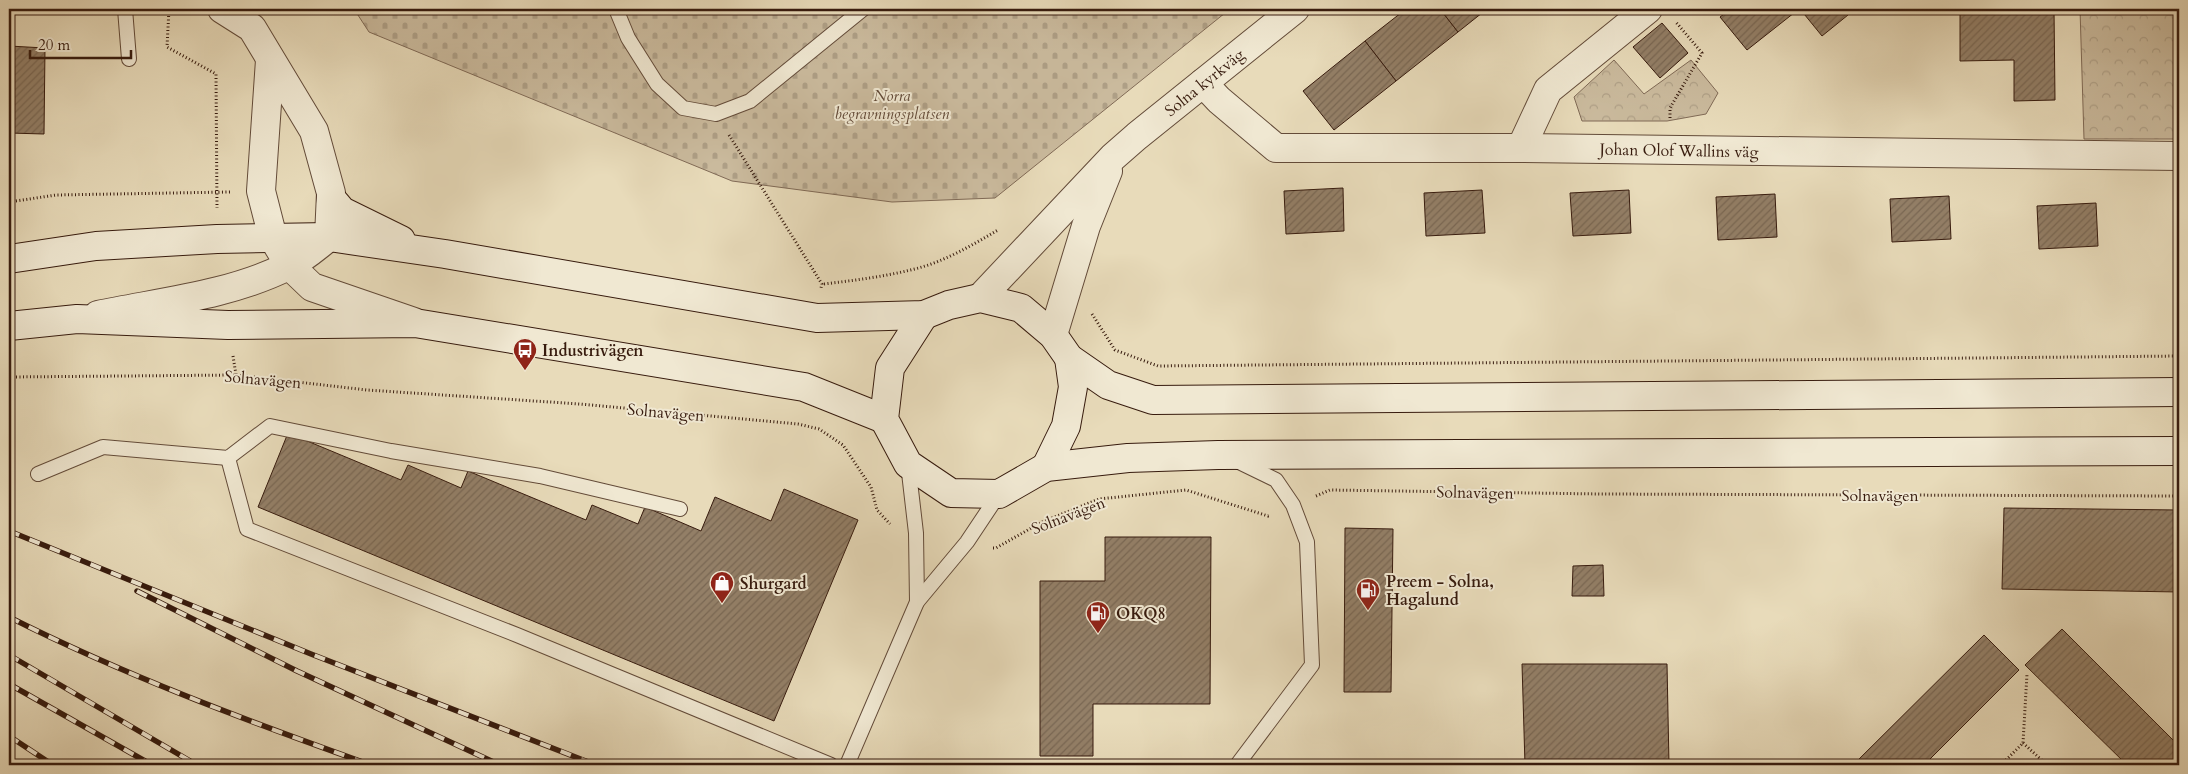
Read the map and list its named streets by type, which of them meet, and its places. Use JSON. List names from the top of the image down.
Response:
{
  "streets": {
    "main road": ["Solna kyrkväg", "Johan Olof Wallins väg"],
    "path": ["Solnavägen"]
  },
  "crossings": [
    ["Solna kyrkväg", "Johan Olof Wallins väg"]
  ],
  "parks": ["Norra begravningsplatsen"],
  "places": {
    "bus stop": ["Industrivägen"],
    "shop": ["Shurgard"],
    "fuel station": ["Preem - Solna, Hagalund", "OKQ8"]
  },
  "scale_bar": "20 m"
}
